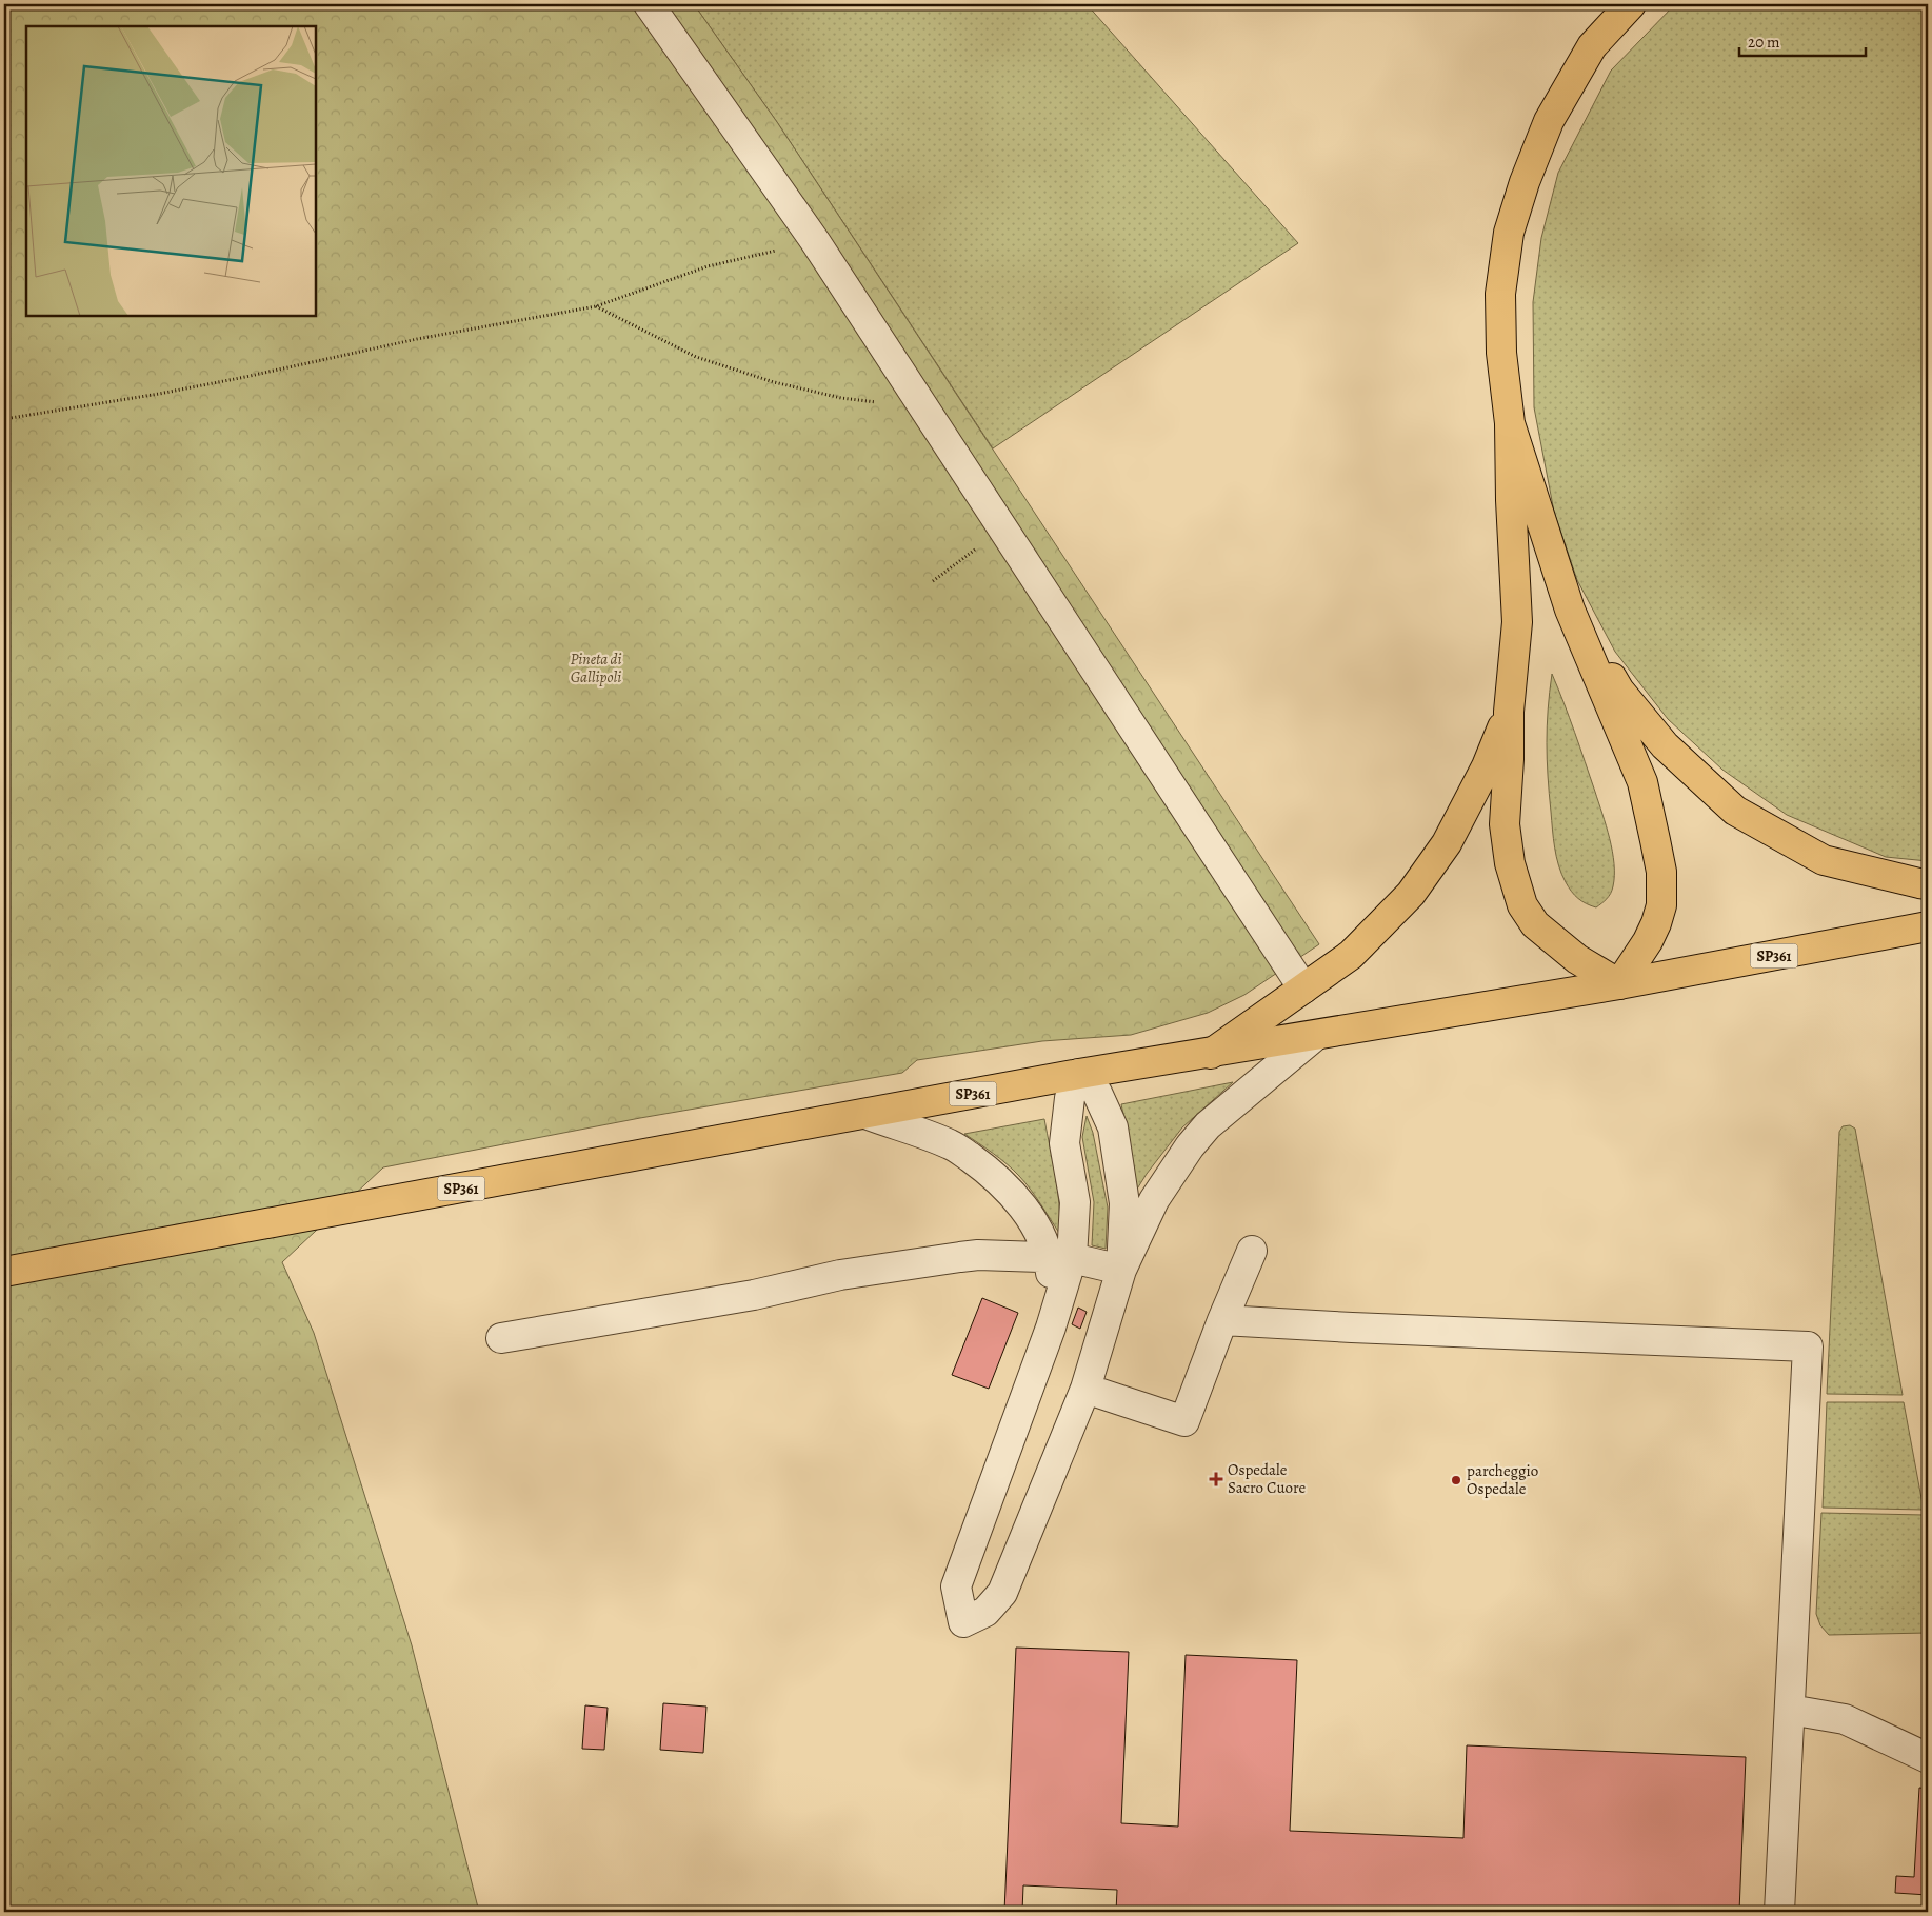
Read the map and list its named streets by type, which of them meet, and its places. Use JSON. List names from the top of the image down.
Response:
{
  "streets": {
    "main road": ["SP361"]
  },
  "parks": ["Pineta di Gallipoli"],
  "places": {
    "health": ["Ospedale Sacro Cuore"],
    "other": ["parcheggio Ospedale"]
  },
  "scale_bar": "20 m"
}
